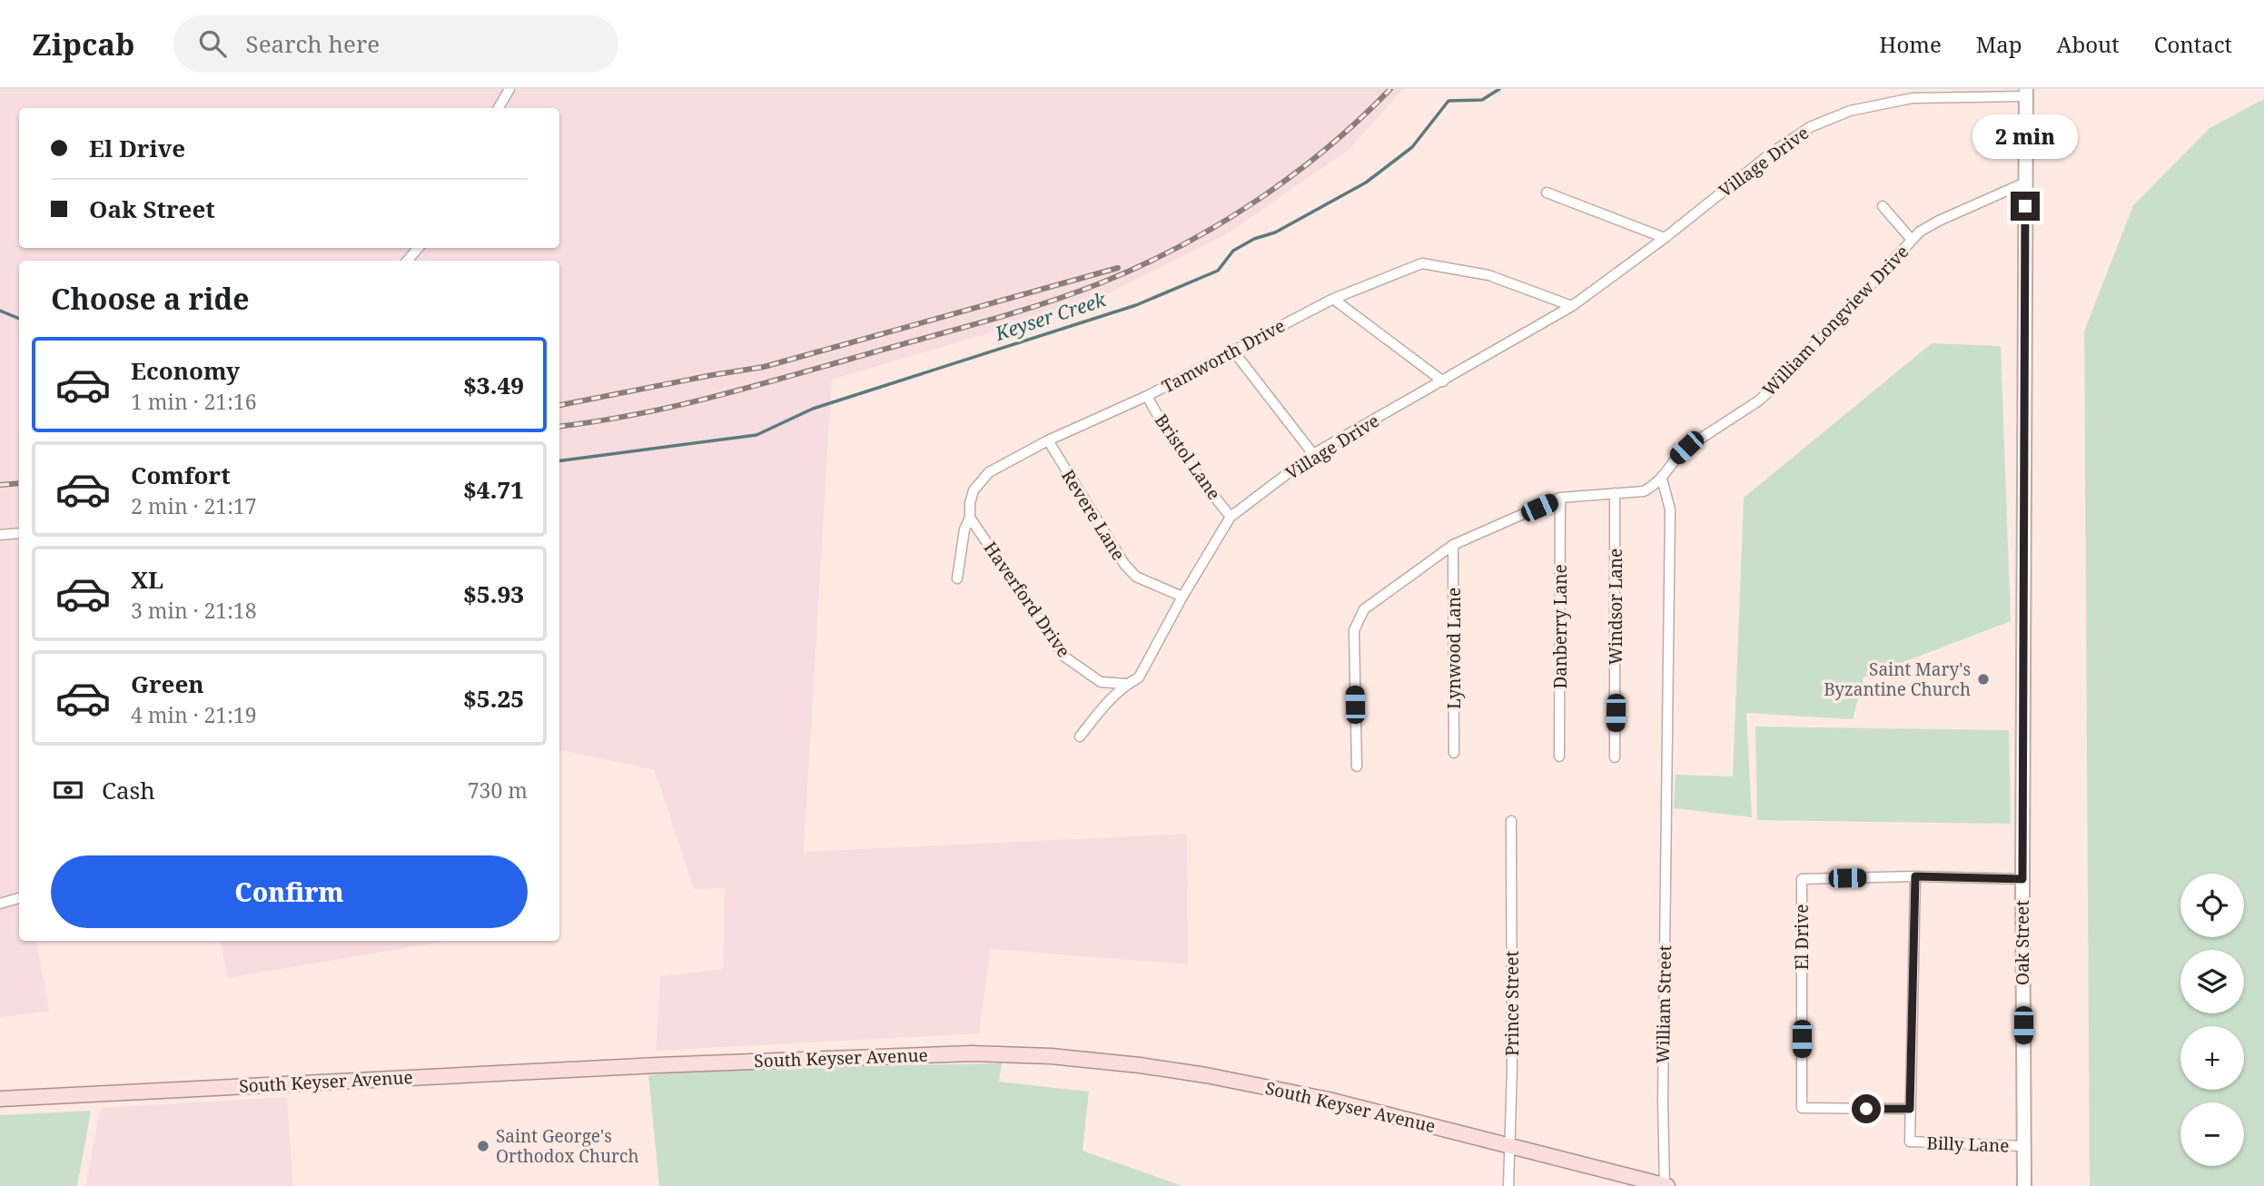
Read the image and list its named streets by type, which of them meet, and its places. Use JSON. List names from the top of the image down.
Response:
{
  "streets": {
    "main road": ["South Keyser Avenue"],
    "street": [
      "Village Drive",
      "William Longview Drive",
      "Tamworth Drive",
      "Bristol Lane",
      "Revere Lane",
      "Haverford Drive",
      "Windsor Lane",
      "Danberry Lane",
      "Lynwood Lane",
      "El Drive",
      "Oak Street",
      "Prince Street",
      "William Street",
      "Billy Lane"
    ]
  },
  "crossings": [
    ["Village Drive", "Tamworth Drive"],
    ["Village Drive", "Bristol Lane"],
    ["Village Drive", "Revere Lane"],
    ["Village Drive", "Haverford Drive"],
    ["Village Drive", "Oak Street"],
    ["William Longview Drive", "Oak Street"],
    ["William Longview Drive", "William Street"],
    ["Tamworth Drive", "Bristol Lane"],
    ["Tamworth Drive", "Revere Lane"],
    ["Tamworth Drive", "Haverford Drive"],
    ["El Drive", "Oak Street"],
    ["El Drive", "Billy Lane"],
    ["Oak Street", "Billy Lane"],
    ["Prince Street", "South Keyser Avenue"],
    ["William Street", "South Keyser Avenue"]
  ],
  "water": ["Keyser Creek"],
  "places": ["Saint Mary's Byzantine Church", "Saint George's Orthodox Church"],
  "page": {
    "header": "Zipcab",
    "search": "Search here",
    "nav": [
      "Home",
      "Map",
      "About",
      "Contact"
    ],
    "banner": ["El Drive", "Oak Street"],
    "bubble": "2 min",
    "heading": "Choose a ride",
    "list": [
      {
        "name": "Economy",
        "note": "1 min · 21:16",
        "value": "$3.49"
      },
      {
        "name": "Comfort",
        "note": "2 min · 21:17",
        "value": "$4.71"
      },
      {
        "name": "XL",
        "note": "3 min · 21:18",
        "value": "$5.93"
      },
      {
        "name": "Green",
        "note": "4 min · 21:19",
        "value": "$5.25"
      }
    ],
    "pay": ["Cash", "730 m"],
    "buttons": "Confirm",
    "map_buttons": ["+", "−"]
  }
}
